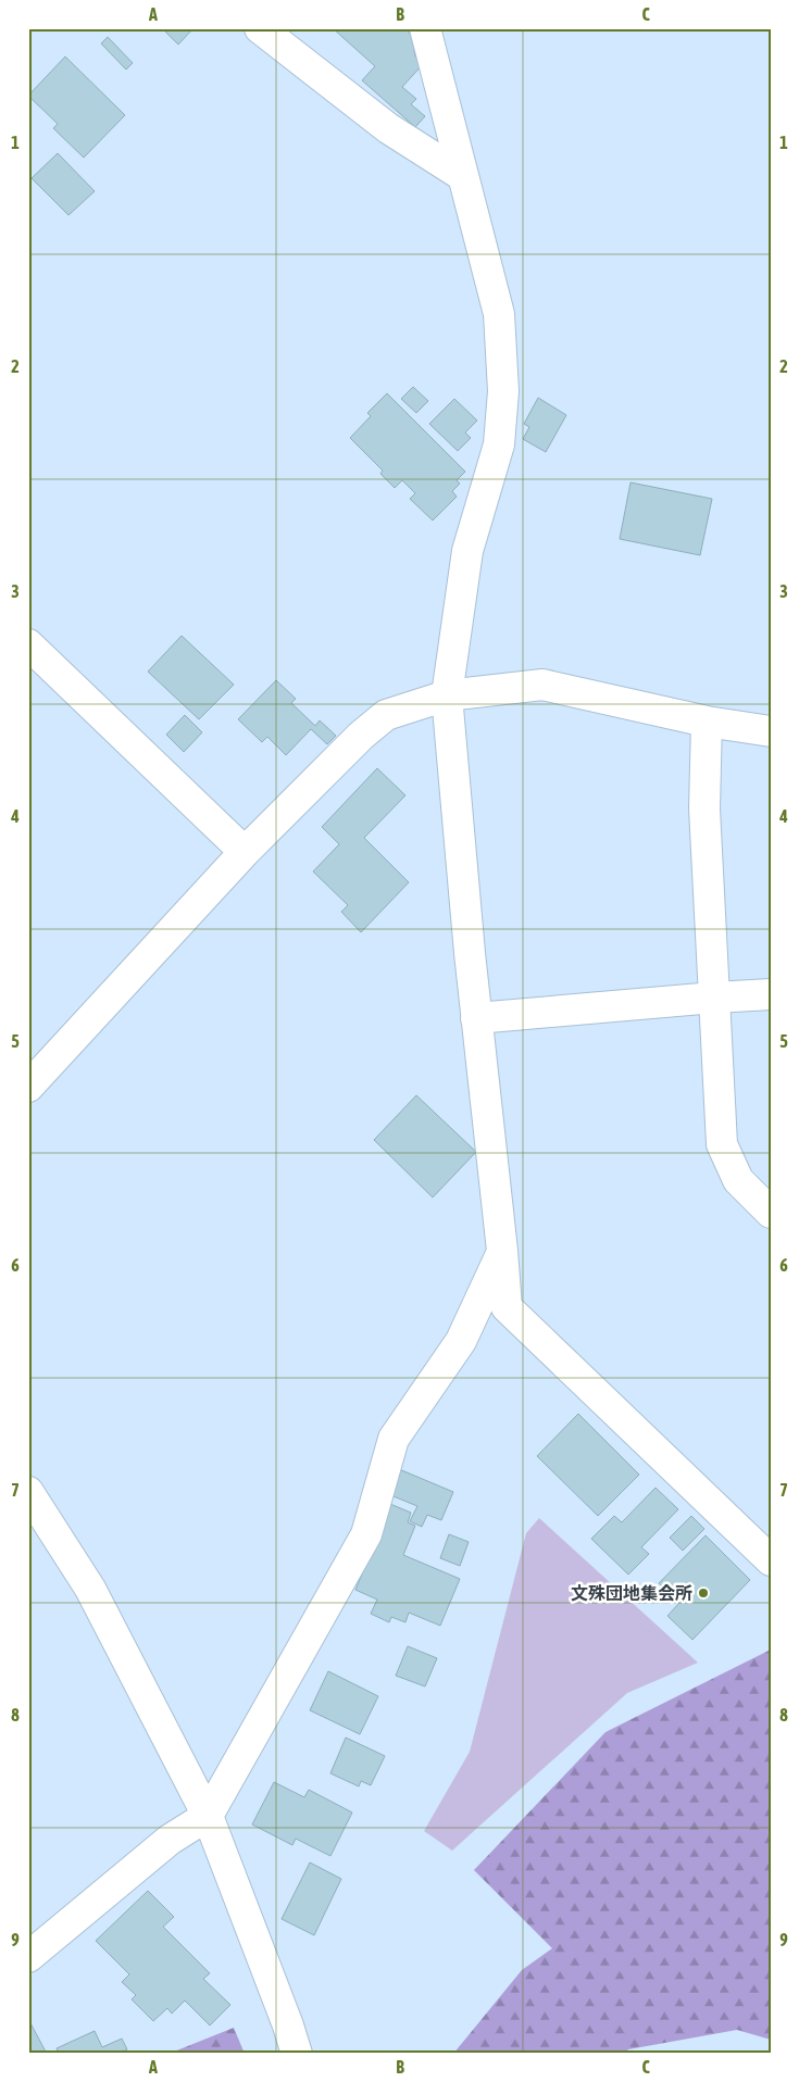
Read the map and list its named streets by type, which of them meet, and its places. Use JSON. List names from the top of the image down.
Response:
{
  "places": ["文殊団地集会所"],
  "grid": {
    "columns": ["A", "B", "C"],
    "rows": [
      "1",
      "2",
      "3",
      "4",
      "5",
      "6",
      "7",
      "8",
      "9"
    ]
  }
}
